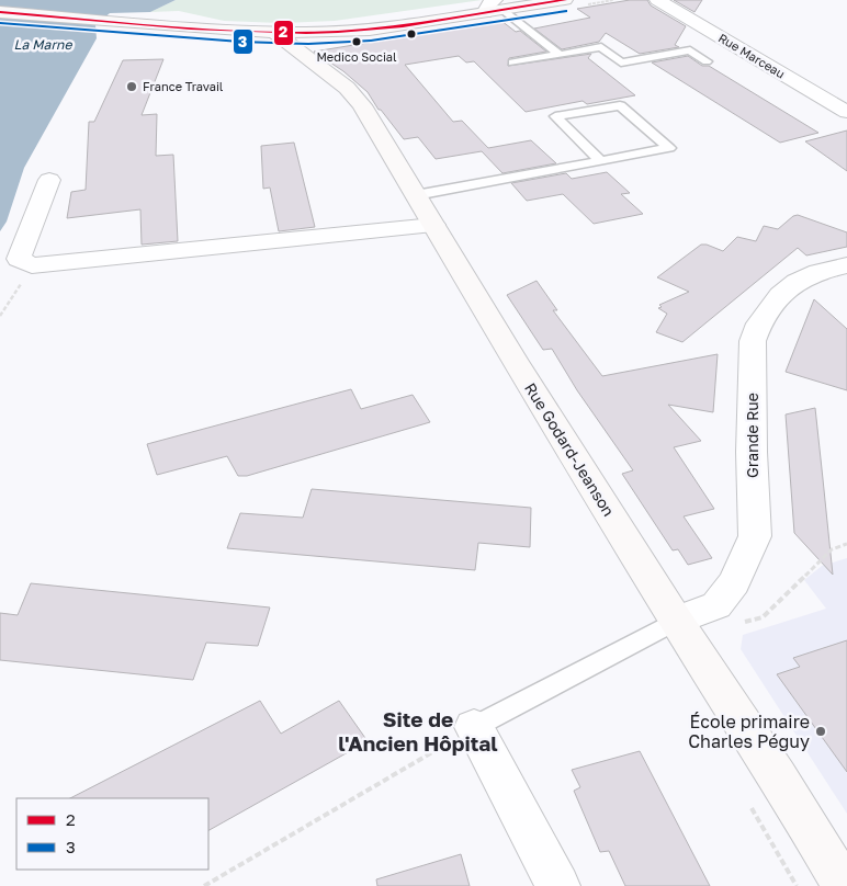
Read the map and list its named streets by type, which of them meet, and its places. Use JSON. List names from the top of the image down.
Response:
{
  "streets": {
    "street": ["Rue Marceau", "Grande Rue", "Rue Godard-Jeanson"]
  },
  "districts": ["Site de l'Ancien Hôpital"],
  "water": ["La Marne"],
  "places": ["Medico Social", "France Travail", "École primaire Charles Péguy"],
  "lines": ["transit line 2", "transit line 3"],
  "legend": ["2", "3"]
}
